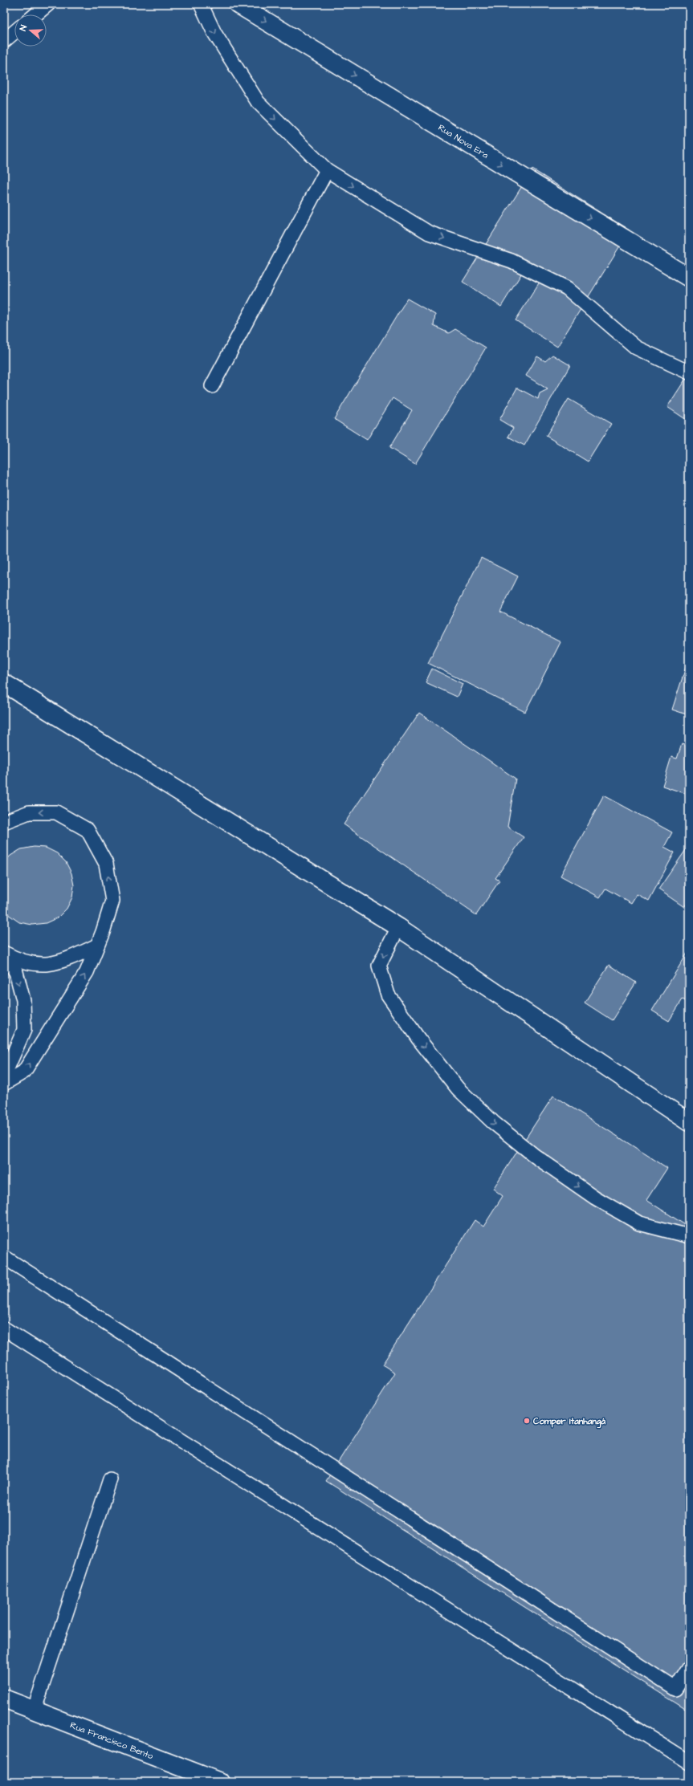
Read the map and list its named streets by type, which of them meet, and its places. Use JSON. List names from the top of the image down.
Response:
{
  "streets": {
    "street": ["Rua Nova Era", "Rua Francisco Bento"]
  },
  "one_way": ["Rua Nova Era"],
  "places": ["Comper Itanhangá"],
  "north": "left"
}
